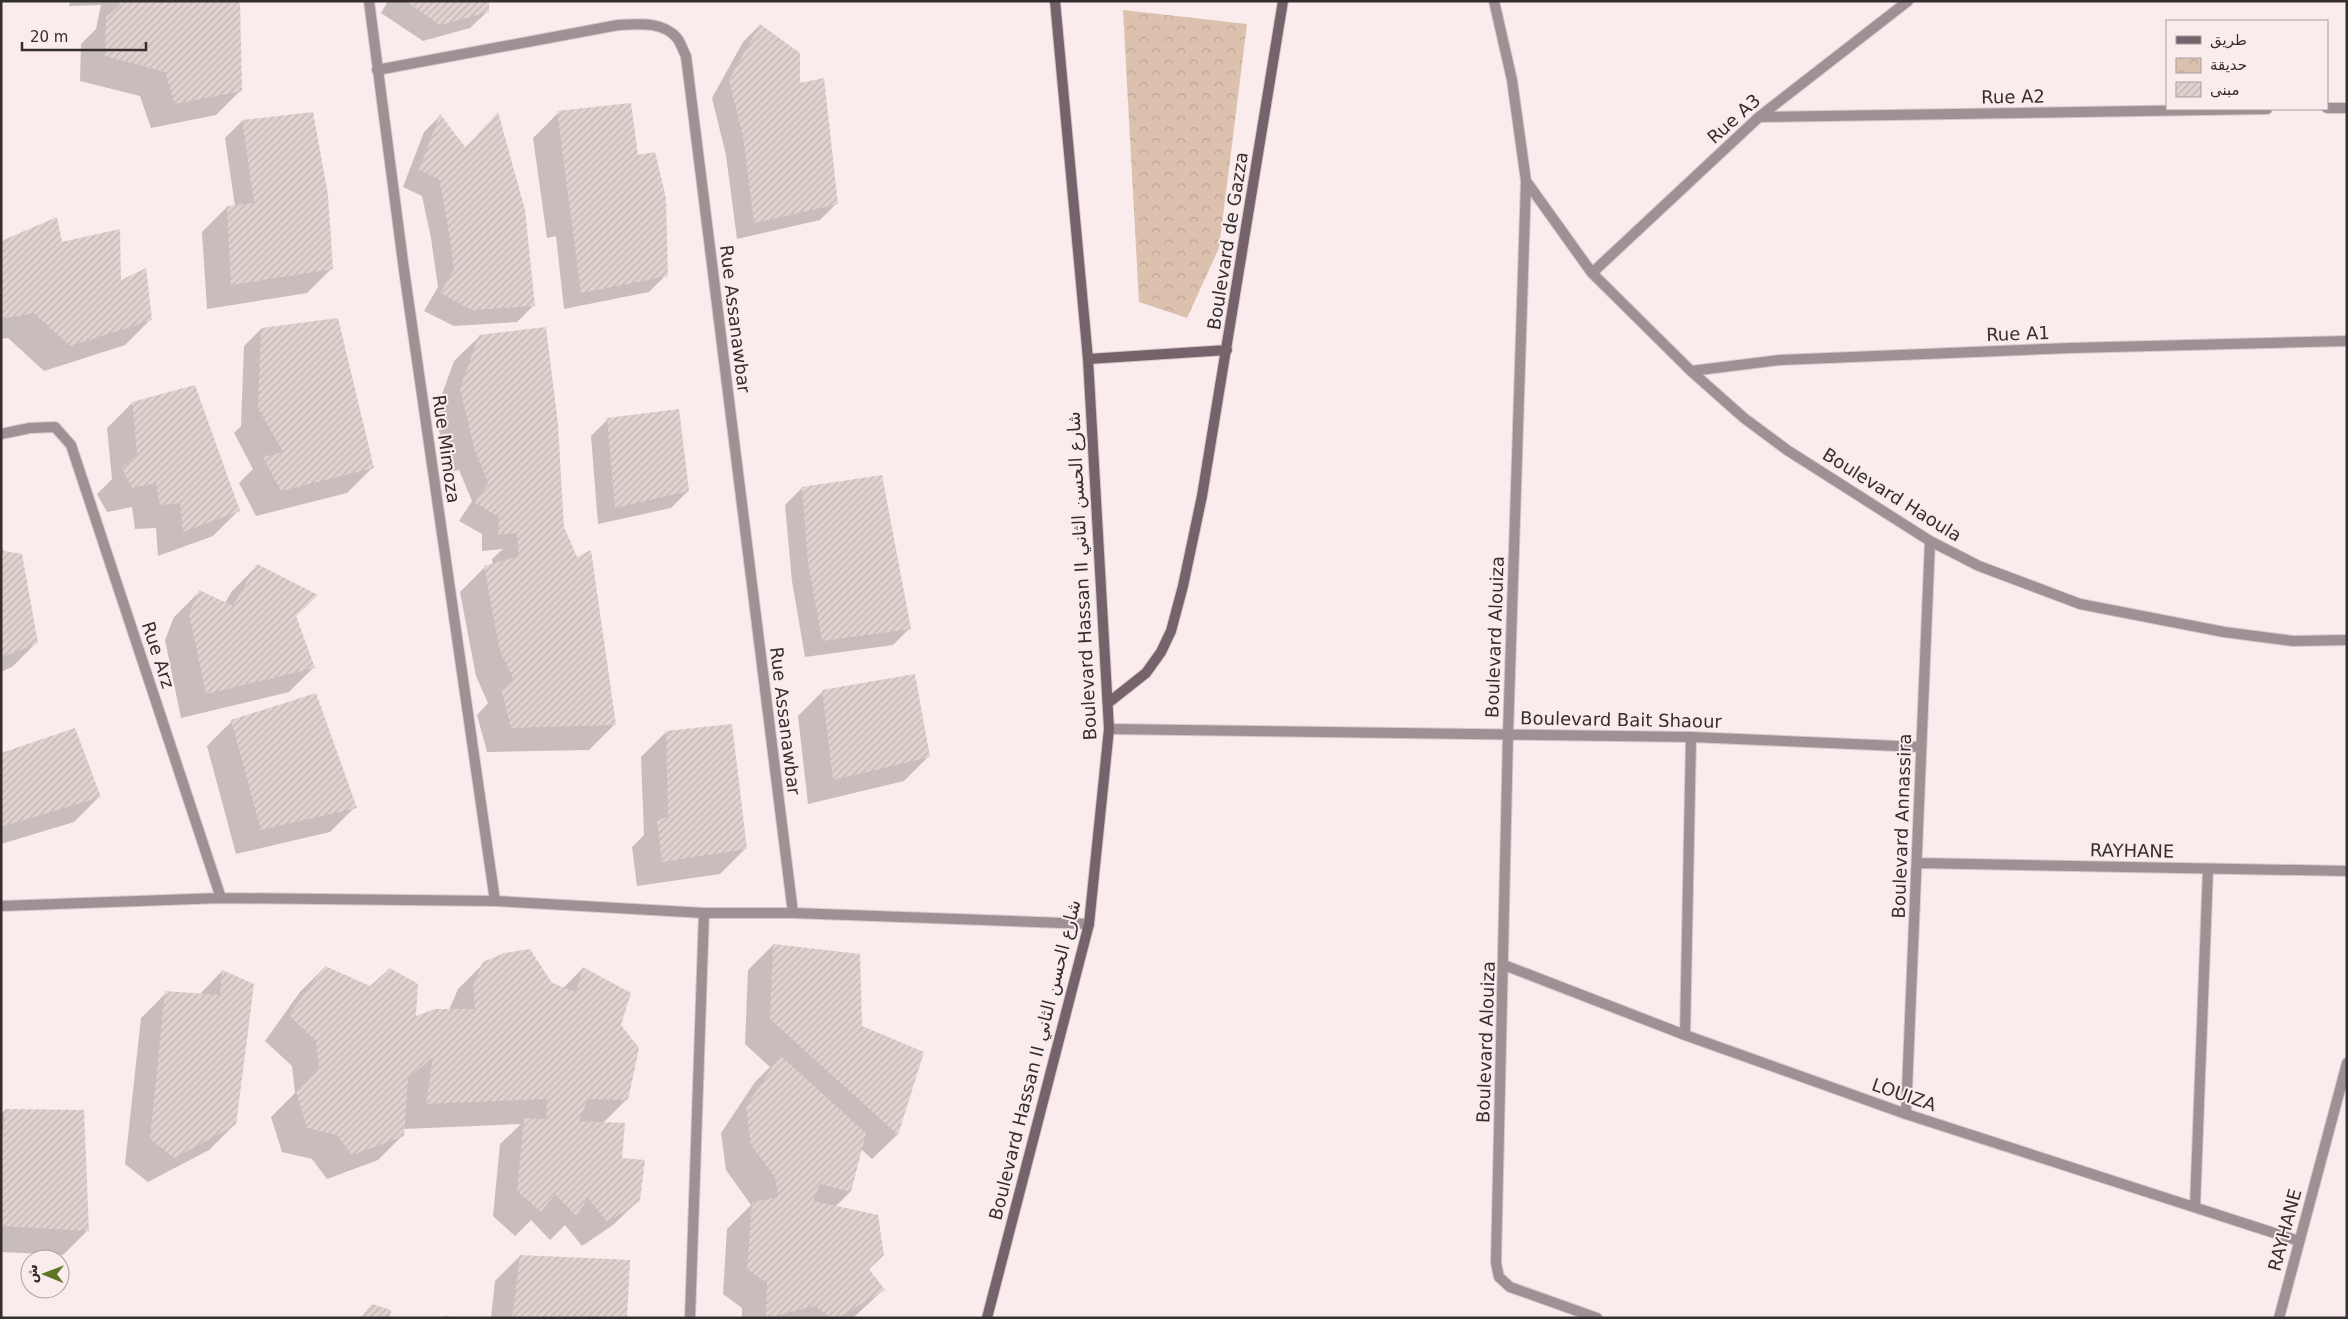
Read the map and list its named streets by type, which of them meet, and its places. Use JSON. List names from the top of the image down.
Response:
{
  "streets": {
    "main road": ["Boulevard de Gazza", "Boulevard Hassan II شارع الحسن الثاني"],
    "street": [
      "Rue A2",
      "Rue A3",
      "Rue Assanawbar",
      "Rue A1",
      "Rue Mimoza",
      "Boulevard Haoula",
      "Boulevard Alouiza",
      "Rue Arz",
      "Boulevard Bait Shaour",
      "Boulevard Annassira",
      "RAYHANE",
      "LOUIZA"
    ]
  },
  "crossings": [
    ["Rue A2", "Rue A3"],
    ["Rue A3", "Boulevard Haoula"],
    ["Boulevard de Gazza", "Boulevard Hassan II شارع الحسن الثاني"],
    ["Rue Assanawbar", "Rue Mimoza"],
    ["Rue A1", "Boulevard Haoula"],
    ["Boulevard Haoula", "Boulevard Alouiza"],
    ["Boulevard Haoula", "Boulevard Annassira"],
    ["Boulevard Hassan II شارع الحسن الثاني", "Boulevard Bait Shaour"],
    ["Boulevard Alouiza", "Boulevard Bait Shaour"],
    ["Boulevard Alouiza", "LOUIZA"],
    ["Boulevard Bait Shaour", "Boulevard Annassira"],
    ["Boulevard Annassira", "RAYHANE"],
    ["Boulevard Annassira", "LOUIZA"],
    ["RAYHANE", "LOUIZA"]
  ],
  "legend": ["طريق", "حديقة", "مبنى"],
  "scale_bar": "20 m",
  "north": "left"
}
